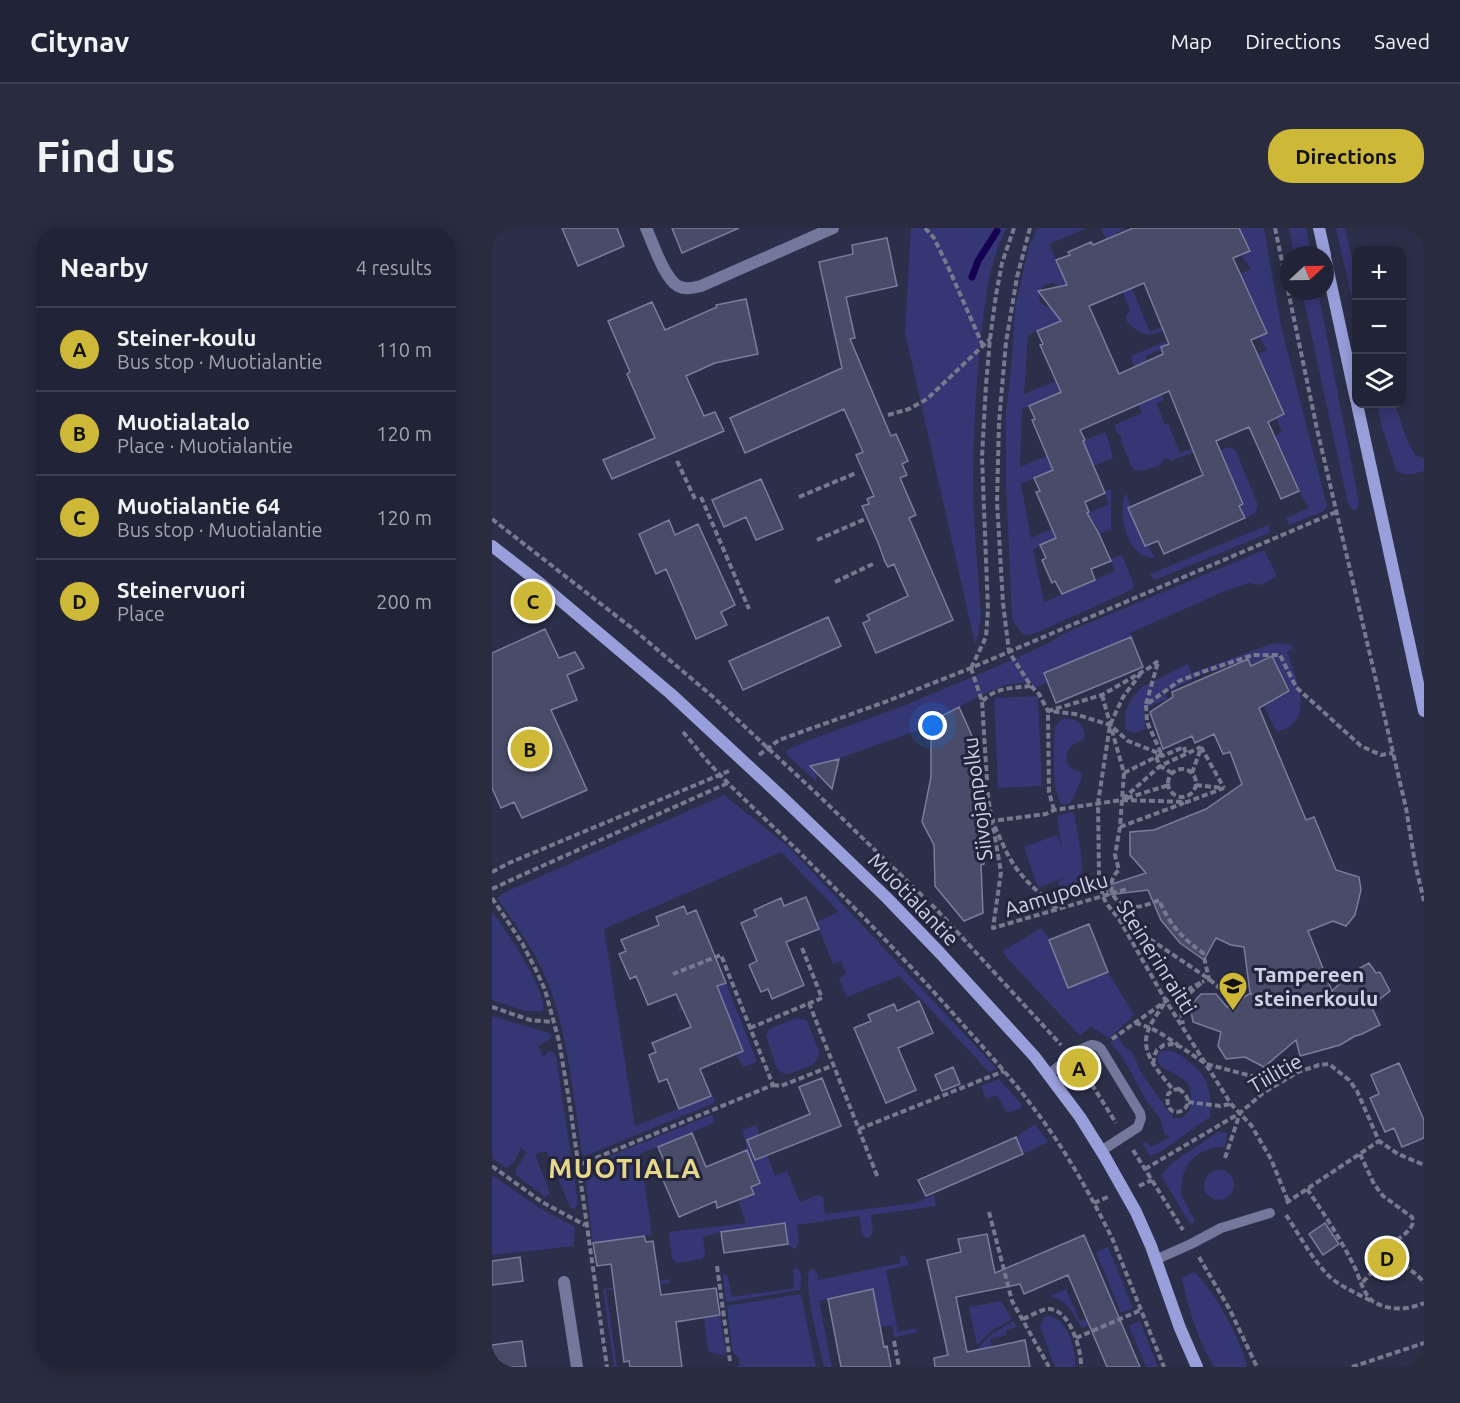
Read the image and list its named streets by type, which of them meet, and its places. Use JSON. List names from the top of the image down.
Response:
{
  "streets": {
    "street": ["Muotialantie"],
    "path": [
      "Siivojanpolku",
      "Aamupolku",
      "Steinerinraitti",
      "Tiilitie"
    ]
  },
  "crossings": [
    ["Siivojanpolku", "Aamupolku"],
    ["Aamupolku", "Steinerinraitti"],
    ["Steinerinraitti", "Tiilitie"]
  ],
  "districts": ["MUOTIALA"],
  "places": {
    "school or university": ["Tampereen steinerkoulu"]
  },
  "north": "right",
  "page": {
    "header": "Citynav",
    "nav": ["Map", "Directions", "Saved"],
    "buttons": "Directions",
    "title": "Find us",
    "heading": ["Nearby", "4 results"],
    "map_buttons": ["+", "−"],
    "list": [
      {
        "mark": "A",
        "name": "Steiner-koulu",
        "note": "Bus stop · Muotialantie",
        "value": "110 m"
      },
      {
        "mark": "B",
        "name": "Muotialatalo",
        "note": "Place · Muotialantie",
        "value": "120 m"
      },
      {
        "mark": "C",
        "name": "Muotialantie 64",
        "note": "Bus stop · Muotialantie",
        "value": "120 m"
      },
      {
        "mark": "D",
        "name": "Steinervuori",
        "note": "Place",
        "value": "200 m"
      }
    ],
    "pins": [
      "C",
      "B",
      "A",
      "D"
    ]
  }
}
